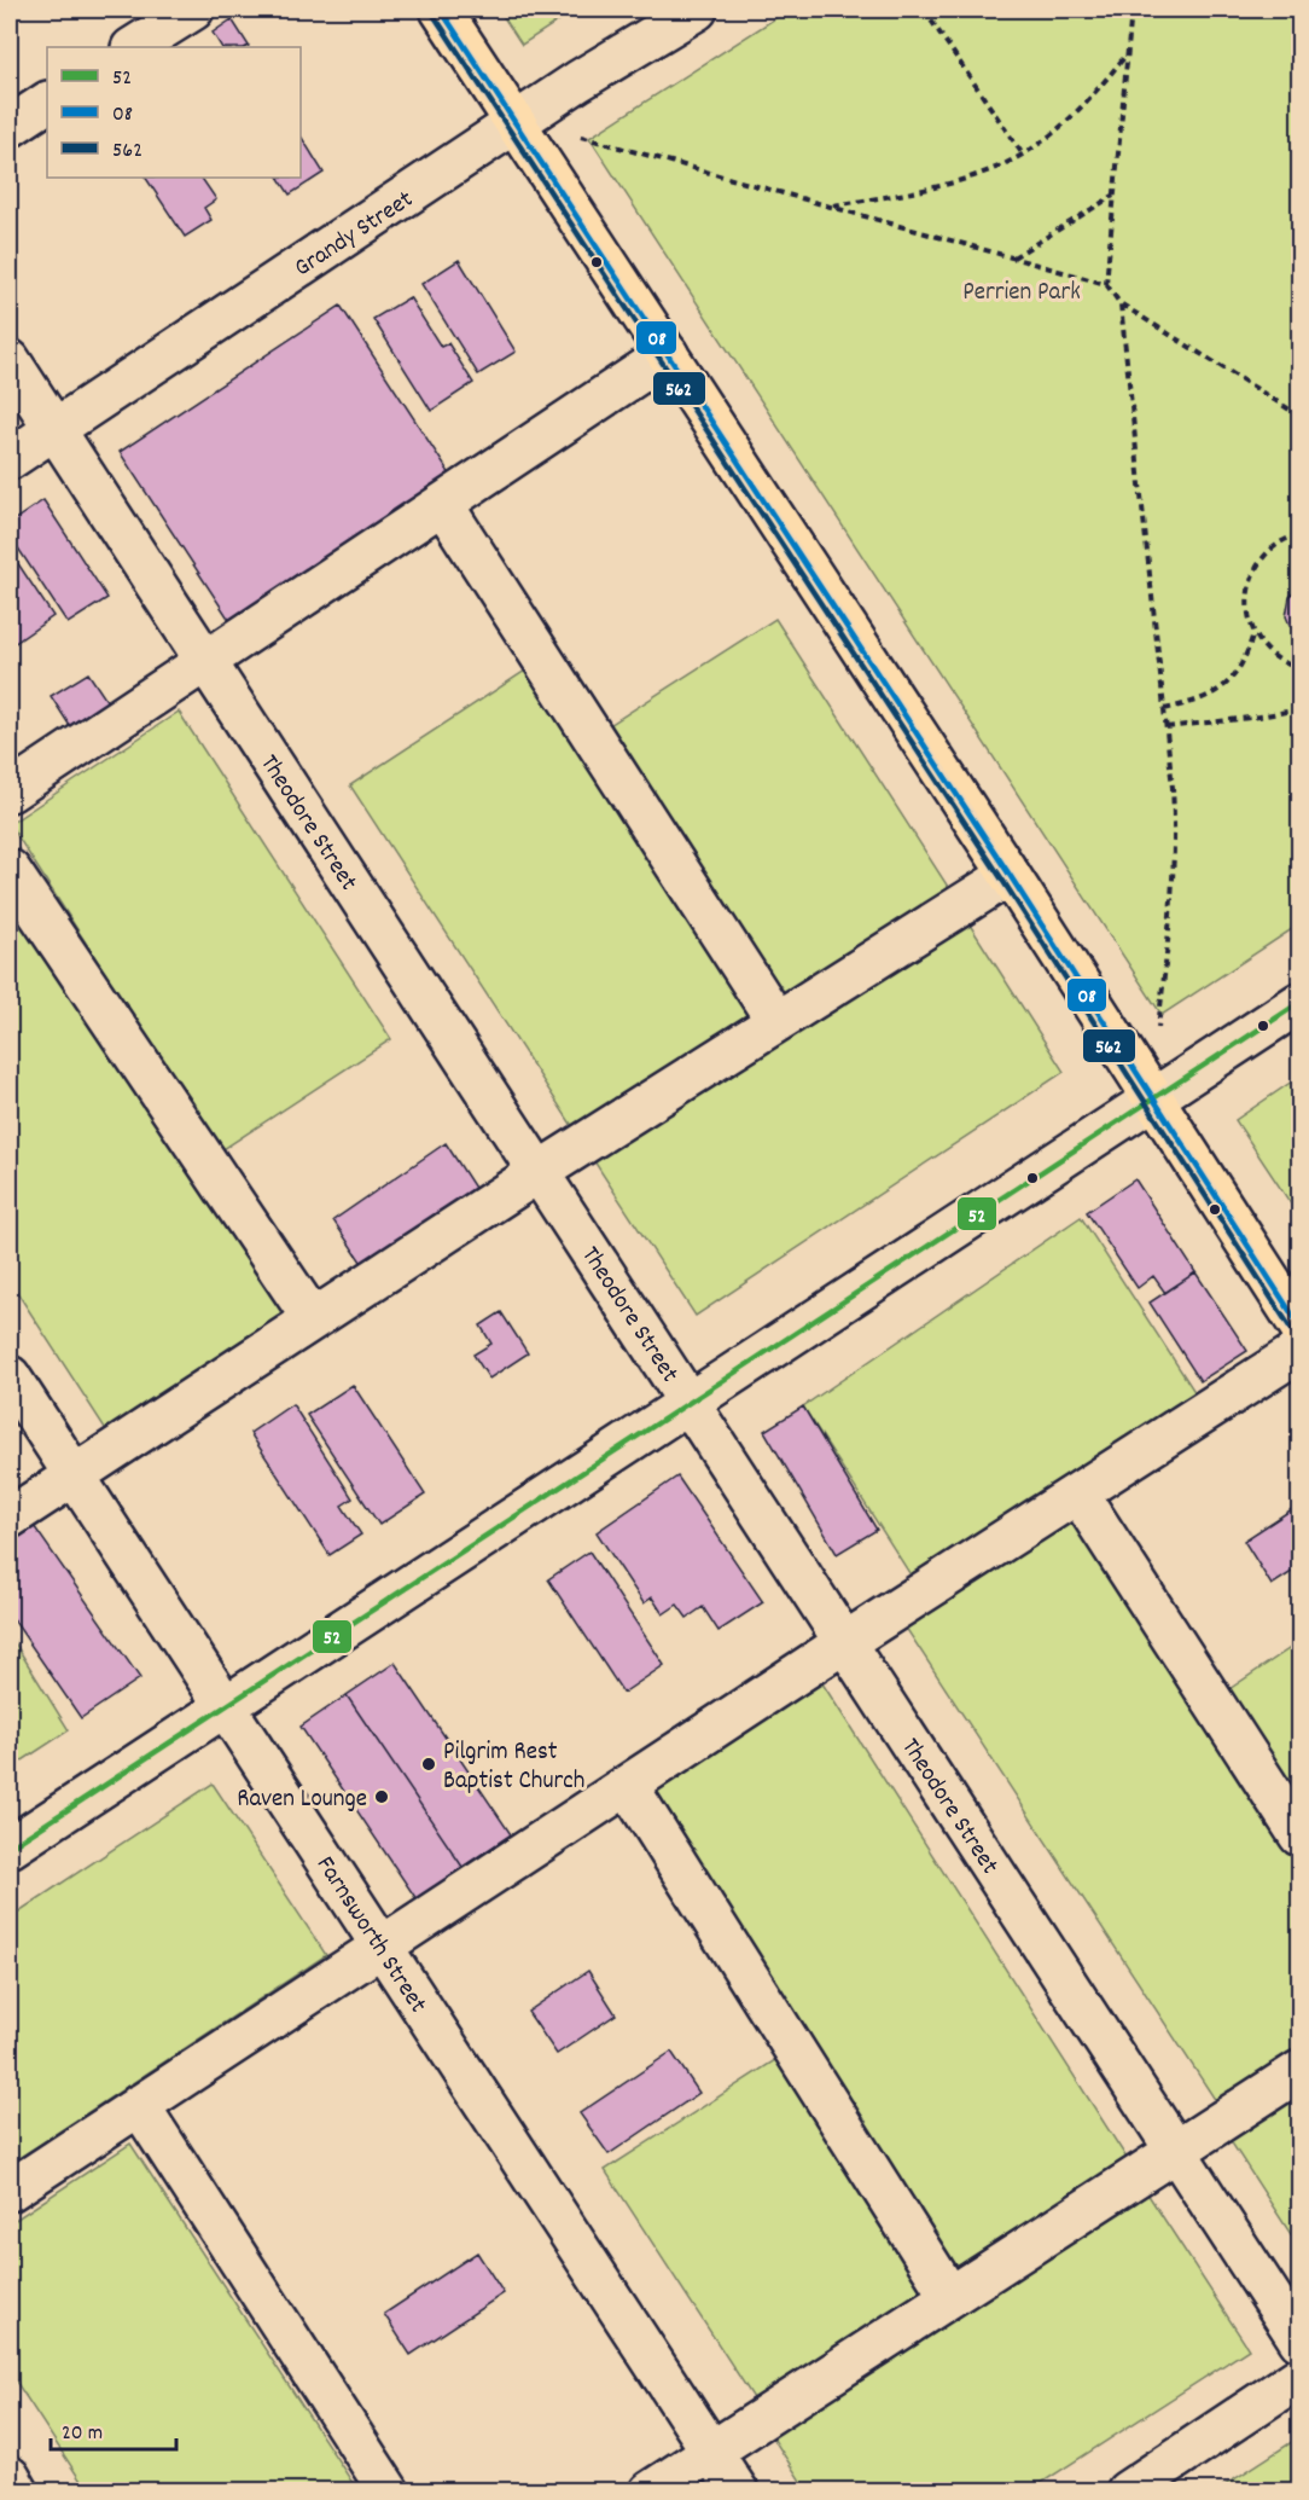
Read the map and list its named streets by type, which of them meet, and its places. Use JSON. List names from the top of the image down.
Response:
{
  "streets": {
    "street": ["Grandy Street", "Theodore Street", "Farnsworth Street"]
  },
  "crossings": [
    ["Grandy Street", "Theodore Street"]
  ],
  "parks": ["Perrien Park"],
  "places": ["Pilgrim Rest Baptist Church", "Raven Lounge"],
  "lines": ["transit line 08", "transit line 562", "transit line 52"],
  "legend": ["52", "08", "562"],
  "scale_bar": "20 m"
}
